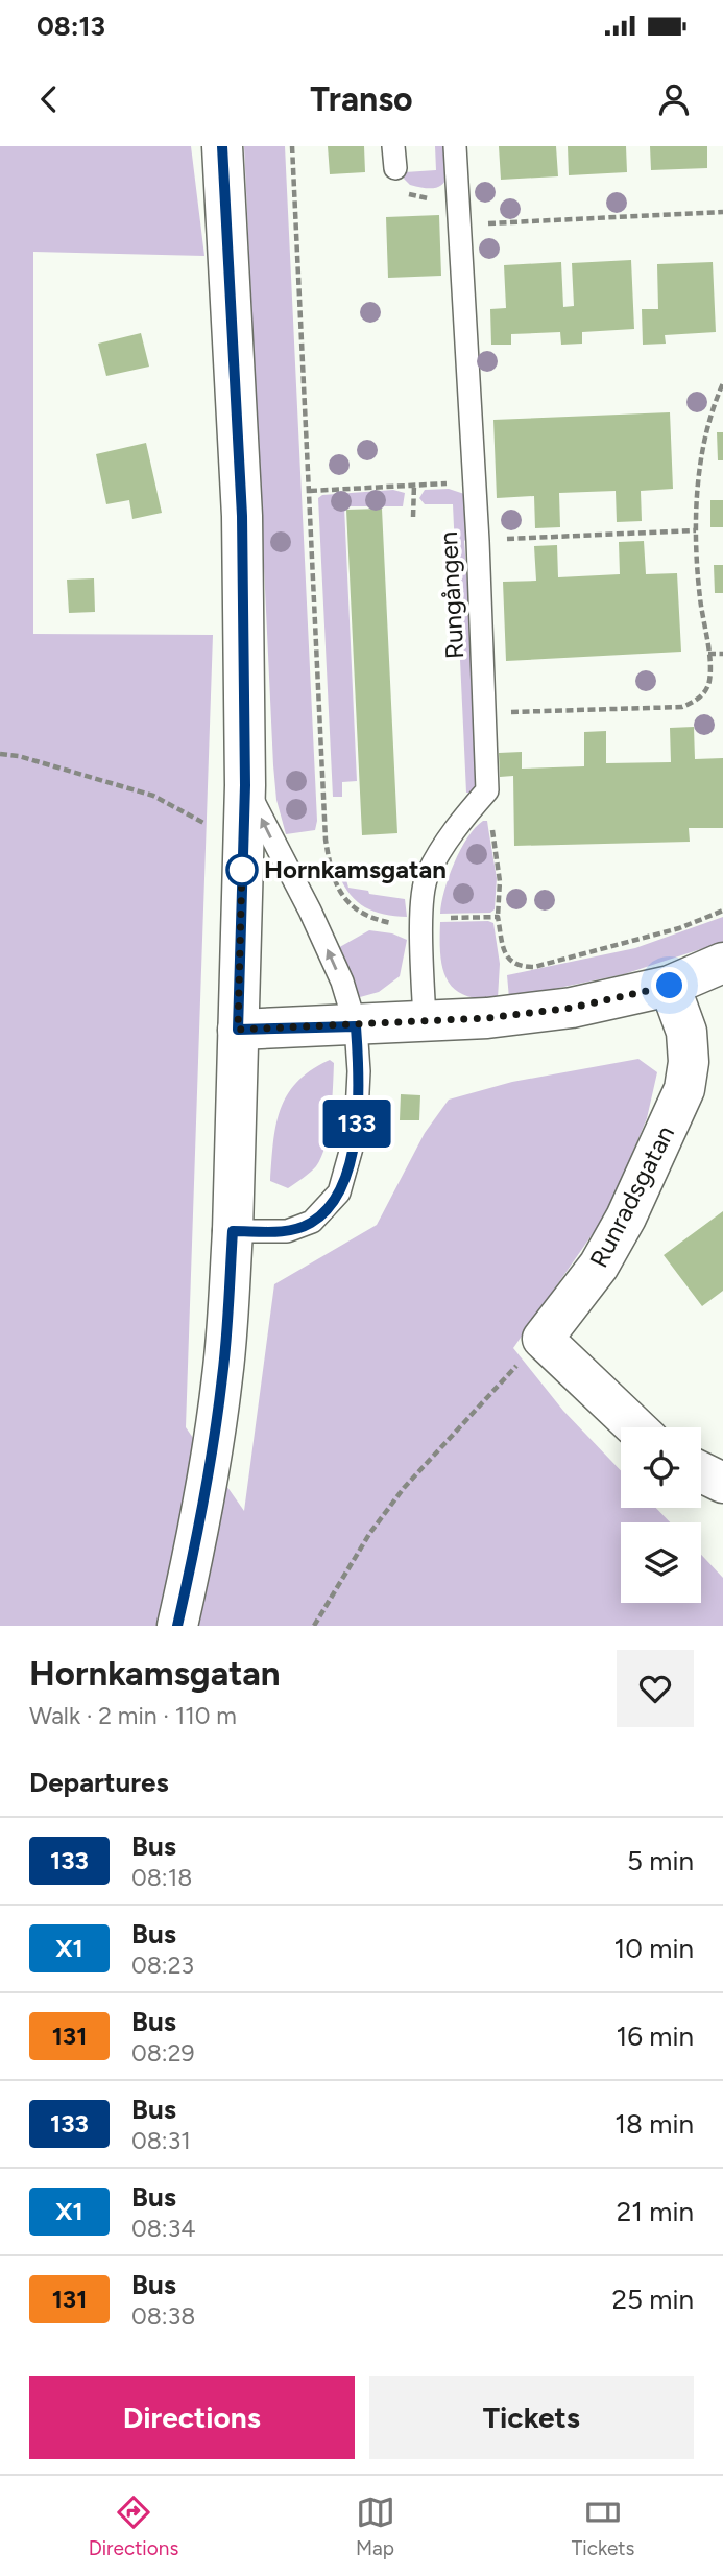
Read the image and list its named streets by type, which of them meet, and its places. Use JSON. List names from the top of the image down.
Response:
{
  "streets": {
    "street": ["Runradsgatan"],
    "lane": ["Rungången"]
  },
  "places": ["Hornkamsgatan"],
  "lines": ["bus line 133"],
  "page": {
    "status": "08:13",
    "header": "Transo",
    "on_map": "133",
    "heading": [
      ["Hornkamsgatan", "Walk · 2 min · 110 m"],
      "Departures"
    ],
    "list": [
      {
        "mark": "133",
        "name": "Bus",
        "note": "08:18",
        "value": "5 min"
      },
      {
        "mark": "X1",
        "name": "Bus",
        "note": "08:23",
        "value": "10 min"
      },
      {
        "mark": "131",
        "name": "Bus",
        "note": "08:29",
        "value": "16 min"
      },
      {
        "mark": "133",
        "name": "Bus",
        "note": "08:31",
        "value": "18 min"
      },
      {
        "mark": "X1",
        "name": "Bus",
        "note": "08:34",
        "value": "21 min"
      },
      {
        "mark": "131",
        "name": "Bus",
        "note": "08:38",
        "value": "25 min"
      }
    ],
    "buttons": ["Directions", "Tickets"],
    "tabs": ["Directions", "Map", "Tickets"]
  }
}
